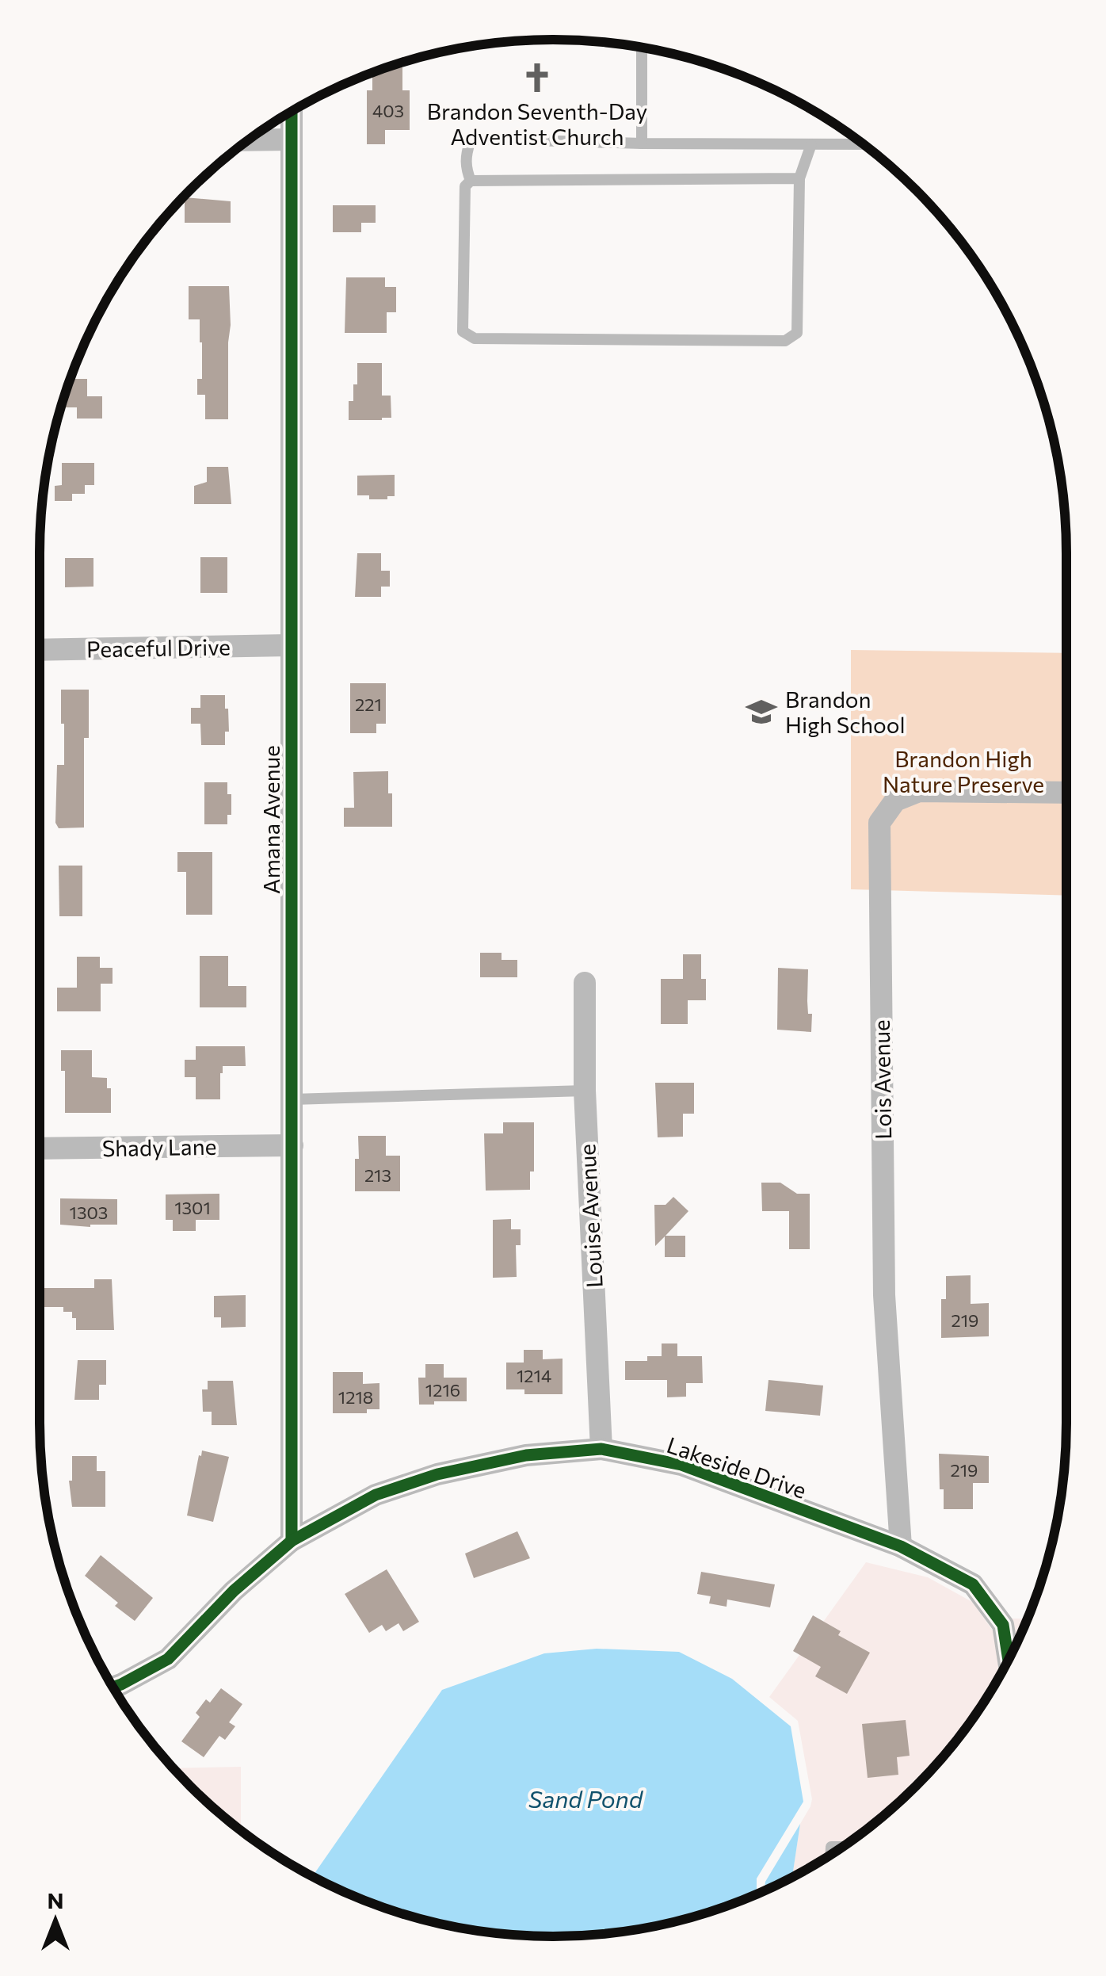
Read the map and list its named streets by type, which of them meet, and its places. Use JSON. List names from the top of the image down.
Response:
{
  "streets": {
    "street": [
      "Peaceful Drive",
      "Amana Avenue",
      "Lois Avenue",
      "Shady Lane",
      "Louise Avenue",
      "Lakeside Drive"
    ]
  },
  "crossings": [
    ["Peaceful Drive", "Amana Avenue"],
    ["Amana Avenue", "Shady Lane"],
    ["Amana Avenue", "Lakeside Drive"],
    ["Lois Avenue", "Lakeside Drive"],
    ["Louise Avenue", "Lakeside Drive"]
  ],
  "water": ["Sand Pond"],
  "parks": ["Brandon High Nature Preserve"],
  "places": {
    "church": ["Brandon Seventh-Day Adventist Church"],
    "school or university": ["Brandon High School"]
  },
  "house_numbers": [
    "403",
    "221",
    "213",
    "1301",
    "1303",
    "219",
    "1214",
    "1216",
    "1218",
    "219"
  ],
  "north": "top"
}
